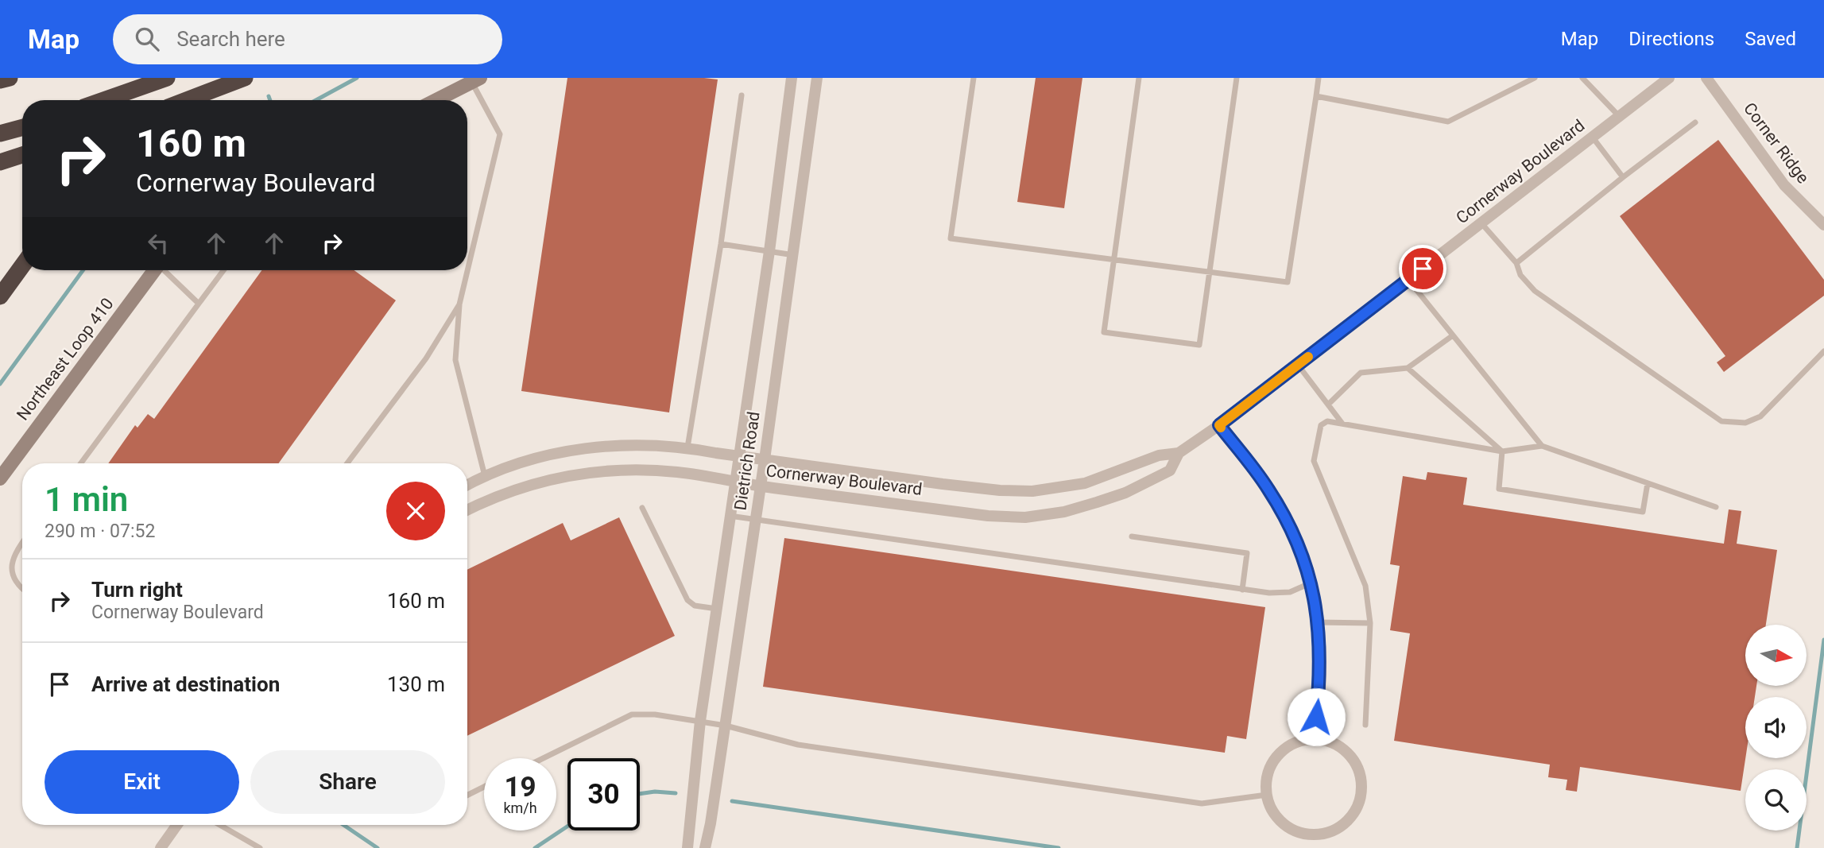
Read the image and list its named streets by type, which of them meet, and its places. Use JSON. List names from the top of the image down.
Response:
{
  "streets": {
    "main road": ["Northeast Loop 410"],
    "street": ["Corner Ridge", "Cornerway Boulevard", "Dietrich Road"]
  },
  "crossings": [
    ["Cornerway Boulevard", "Dietrich Road"]
  ],
  "north": "right",
  "page": {
    "header": "Map",
    "search": "Search here",
    "nav": ["Map", "Directions", "Saved"],
    "turn": ["160 m", "Cornerway Boulevard"],
    "heading": ["1 min", "290 m · 07:52"],
    "list": [
      {
        "name": "Turn right",
        "note": "Cornerway Boulevard",
        "value": "160 m"
      },
      {
        "name": "Arrive at destination",
        "value": "130 m"
      }
    ],
    "buttons": ["Exit", "Share"],
    "speed": "19 km/h",
    "limit": "30"
  }
}
